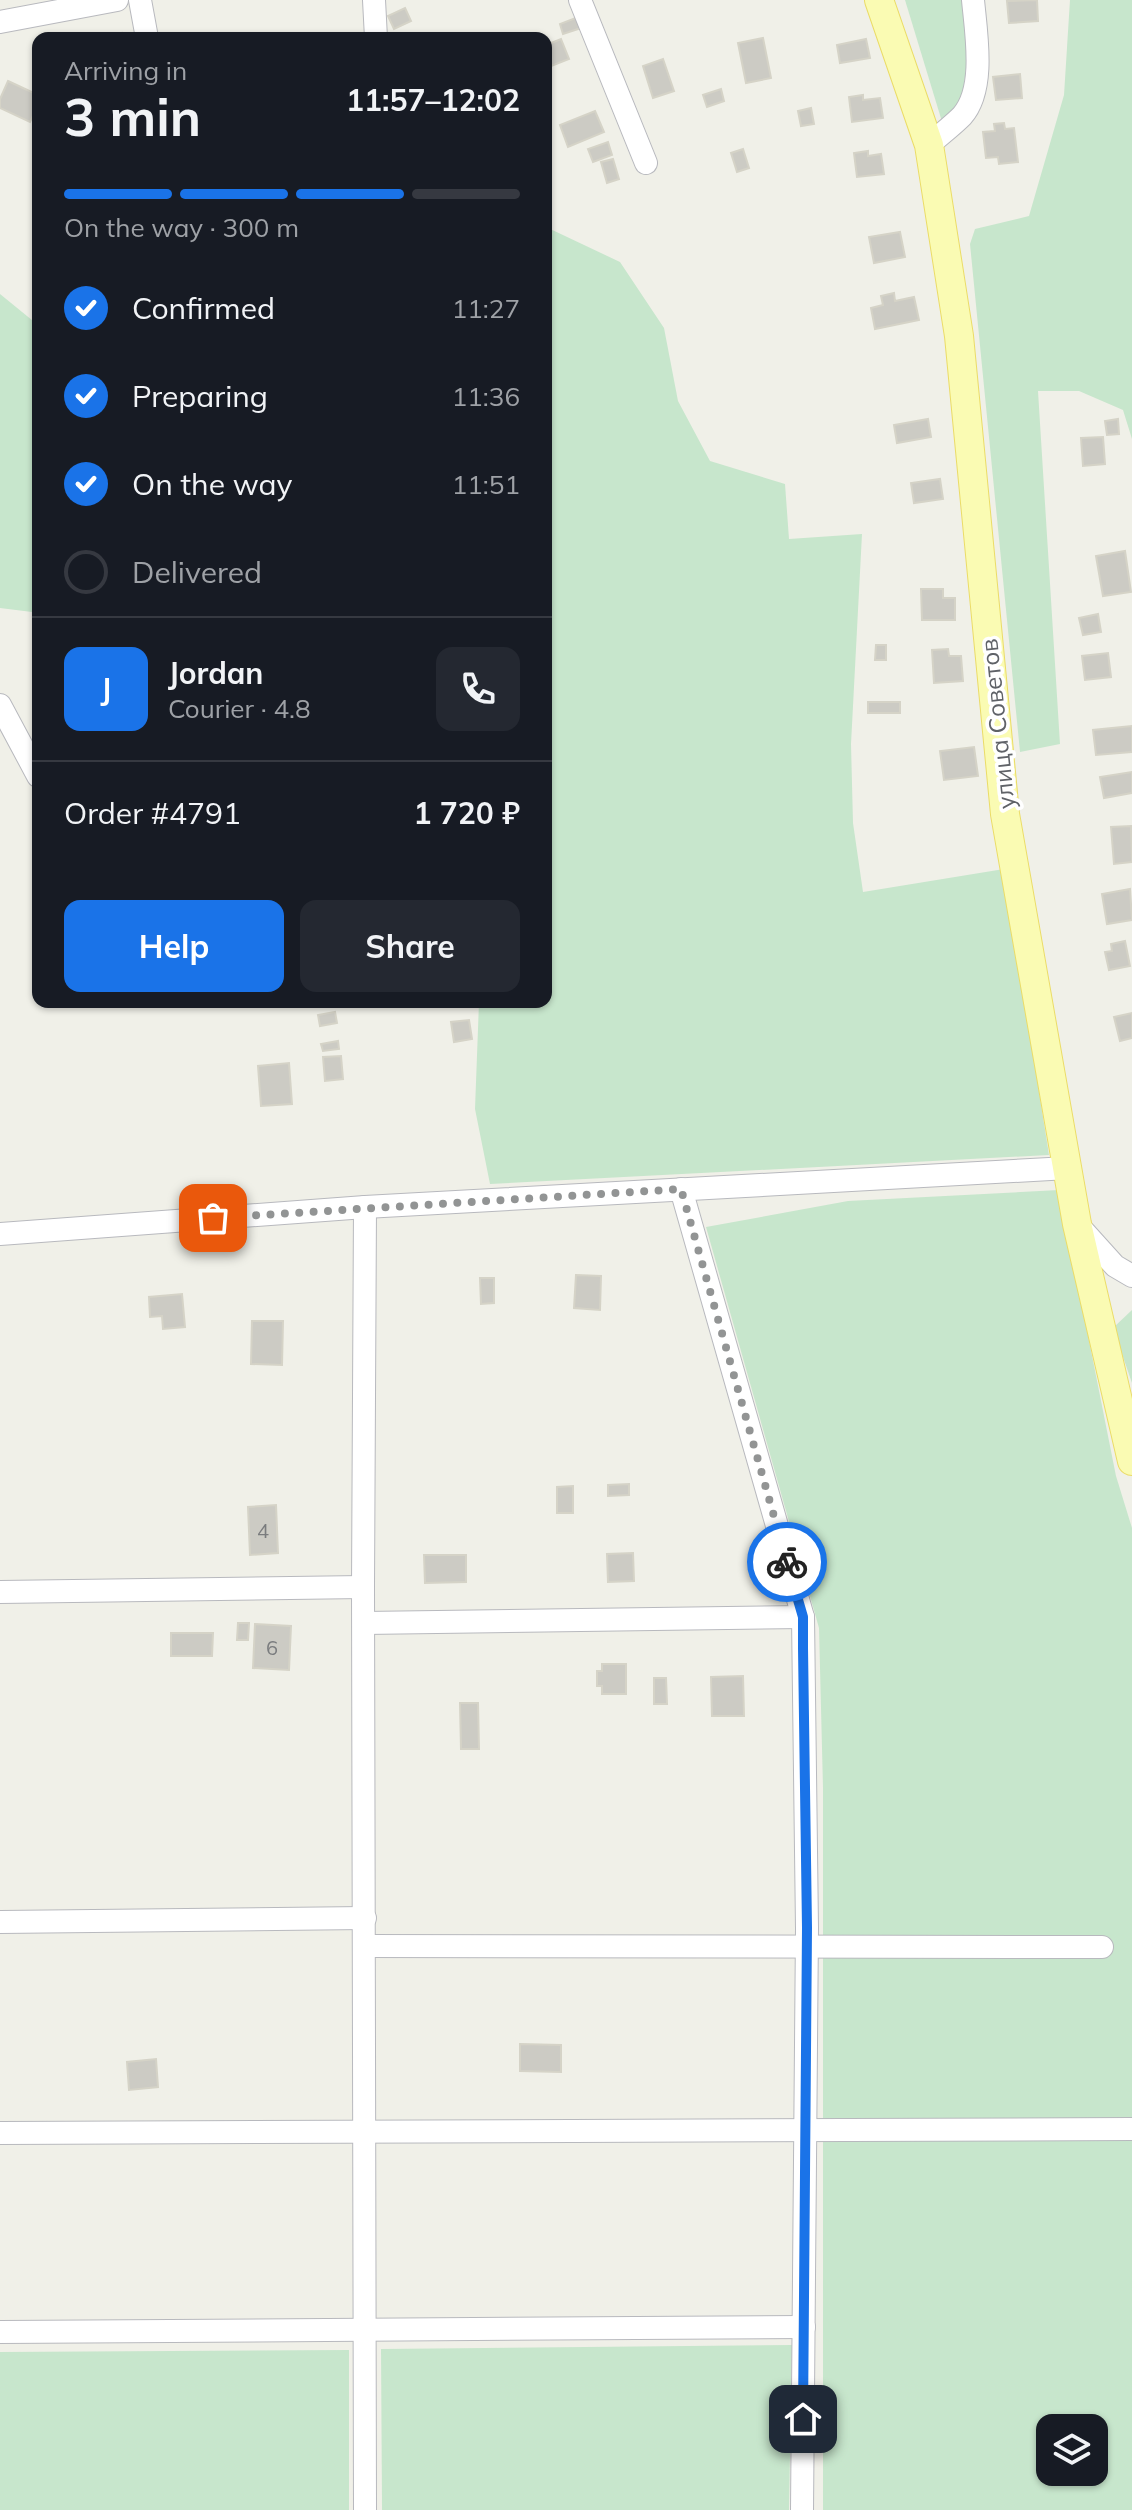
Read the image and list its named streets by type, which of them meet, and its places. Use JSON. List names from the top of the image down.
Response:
{
  "streets": {
    "main road": ["улица Советов"]
  },
  "house_numbers": ["4", "6"],
  "page": {
    "heading": ["3 min", "Arriving in", "11:57–12:02"],
    "panel": [
      "Jordan",
      "Courier · 4.8",
      "Order #4791",
      "1 720 ₽"
    ],
    "bar": "On the way · 300 m",
    "list": [
      ["Confirmed", "11:27"],
      ["Preparing", "11:36"],
      ["On the way", "11:51"],
      "Delivered"
    ],
    "round": "J",
    "buttons": ["Help", "Share"]
  }
}
